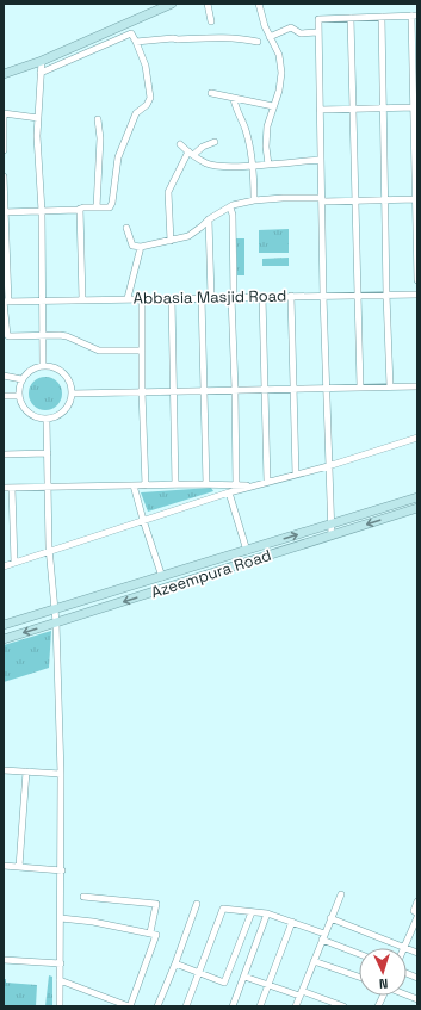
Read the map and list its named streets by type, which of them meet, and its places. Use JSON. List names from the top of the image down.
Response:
{
  "streets": {
    "main road": ["Azeempura Road"],
    "street": ["Abbasia Masjid Road"]
  },
  "north": "bottom"
}
